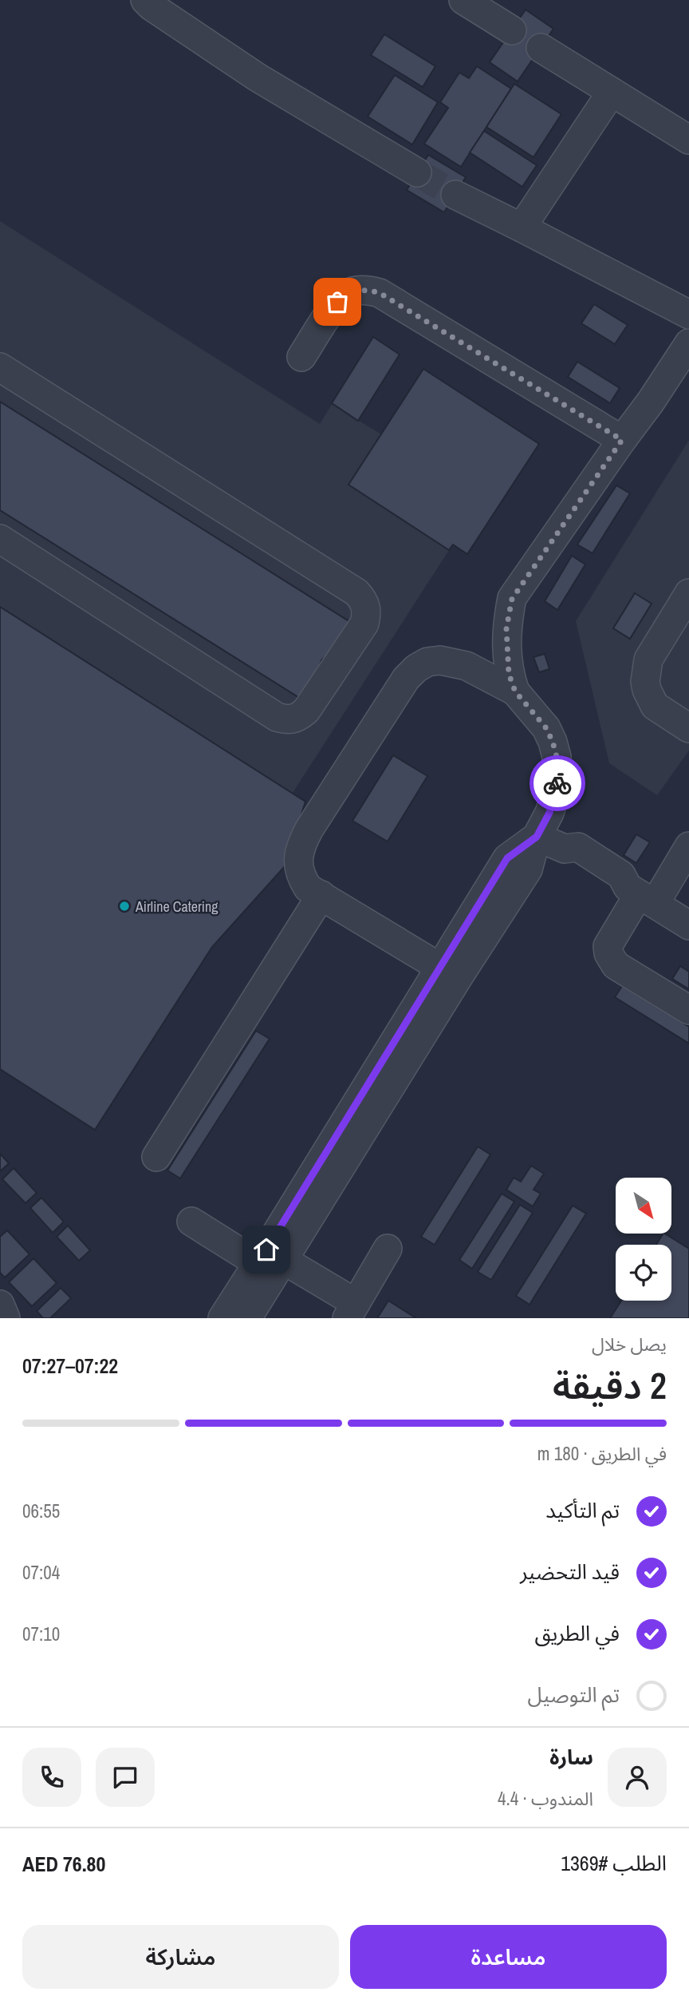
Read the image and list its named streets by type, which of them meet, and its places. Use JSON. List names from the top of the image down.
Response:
{
  "places": ["Airline Catering"],
  "north": "bottom right",
  "page": {
    "heading": ["2 دقيقة", "يصل خلال", "07:22–07:27"],
    "panel": [
      "سارة",
      "المندوب · 4.4",
      "الطلب #1369",
      "AED 76.80"
    ],
    "bar": "في الطريق · 180 m",
    "list": [
      ["تم التأكيد", "06:55"],
      ["قيد التحضير", "07:04"],
      ["في الطريق", "07:10"],
      "تم التوصيل"
    ],
    "buttons": ["مساعدة", "مشاركة"]
  }
}
